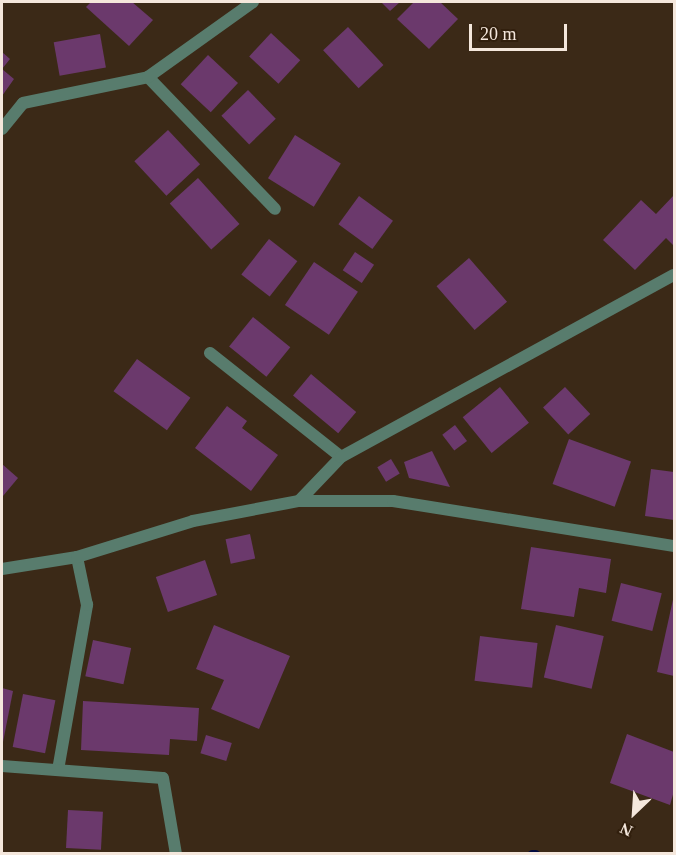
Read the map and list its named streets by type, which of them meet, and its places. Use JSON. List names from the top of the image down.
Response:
{
  "scale_bar": "20 m",
  "north": "bottom left"
}
